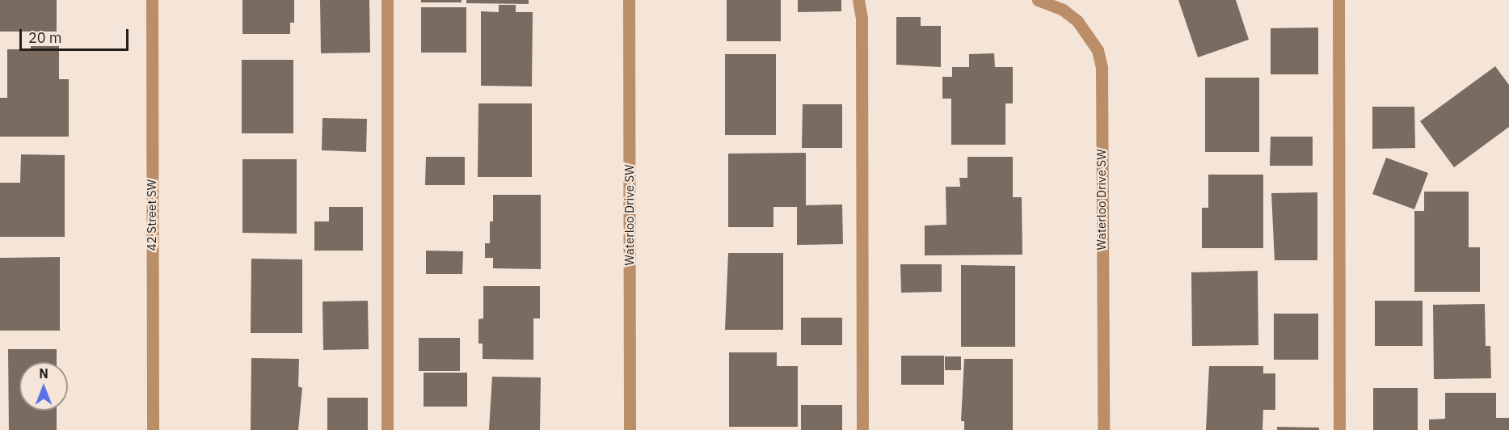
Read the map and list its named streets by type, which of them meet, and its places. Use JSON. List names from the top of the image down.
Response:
{
  "streets": {
    "street": ["Waterloo Drive SW", "42 Street SW"]
  },
  "scale_bar": "20 m",
  "north": "top"
}
